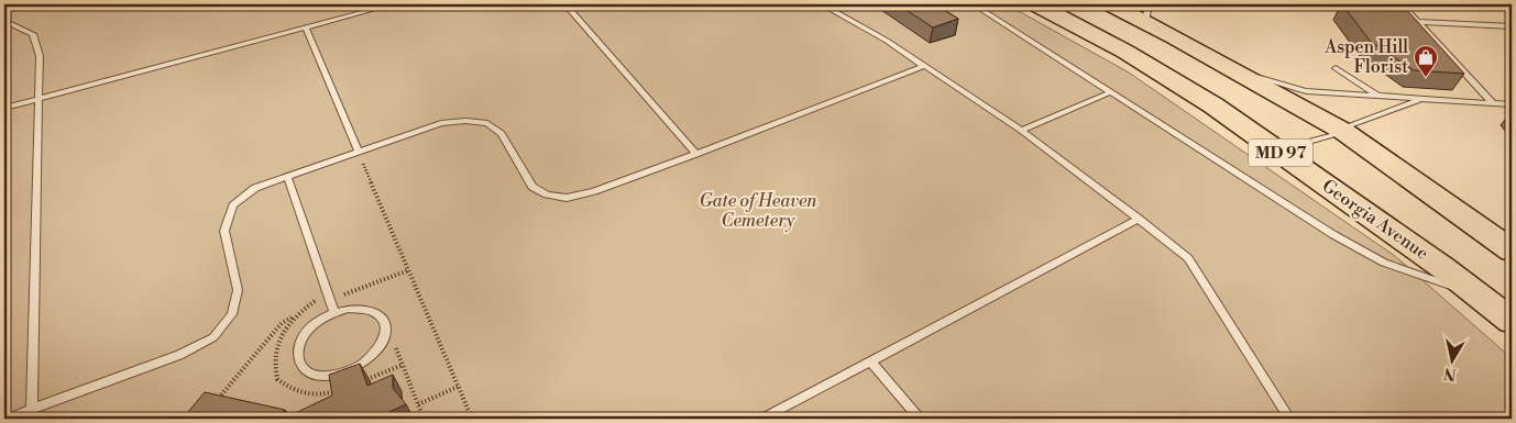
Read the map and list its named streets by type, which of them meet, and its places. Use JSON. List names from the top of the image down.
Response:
{
  "streets": {
    "main road": ["MD 97", "Georgia Avenue"]
  },
  "parks": ["Gate of Heaven Cemetery"],
  "places": {
    "shop": ["Aspen Hill Florist"]
  },
  "north": "bottom"
}
